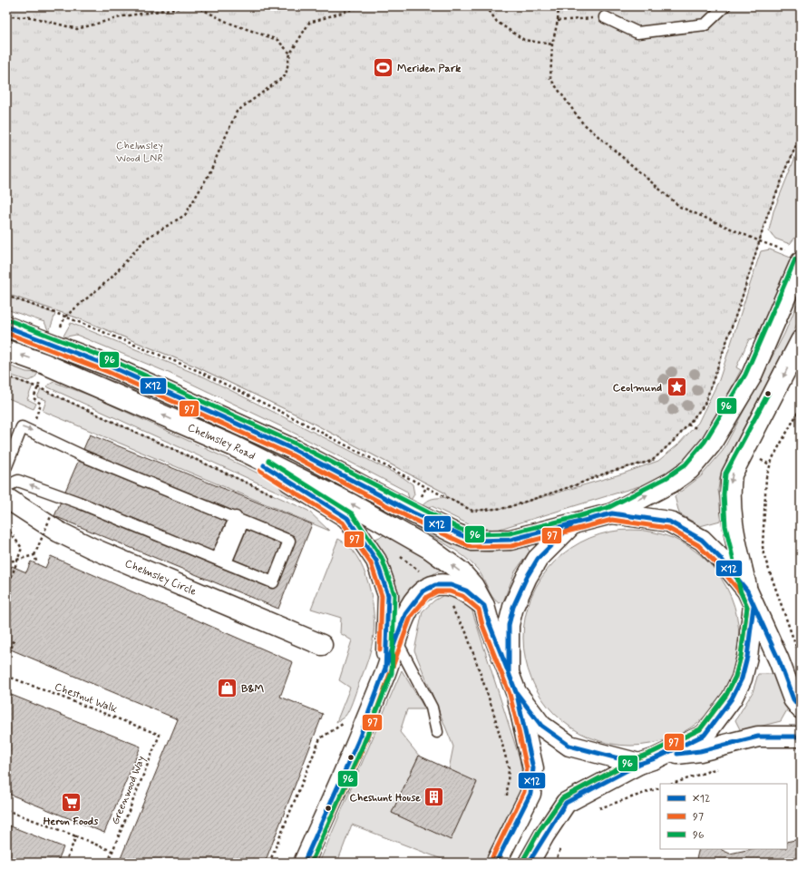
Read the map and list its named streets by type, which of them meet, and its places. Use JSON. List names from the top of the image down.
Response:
{
  "streets": {
    "street": ["Chelmsley Road", "Chelmsley Circle"],
    "path": ["Chestnut Walk", "Greenwood Way"]
  },
  "crossings": [
    ["Chestnut Walk", "Greenwood Way"]
  ],
  "parks": ["Chelmsley Wood LNR"],
  "places": {
    "sports": ["Meriden Park"],
    "place": ["Ceolmund"],
    "shop": ["B&M"],
    "building": ["Cheshunt House"],
    "supermarket": ["Heron Foods"]
  },
  "lines": ["transit line 96", "transit line X12", "transit line 97"],
  "legend": ["X12", "97", "96"]
}
